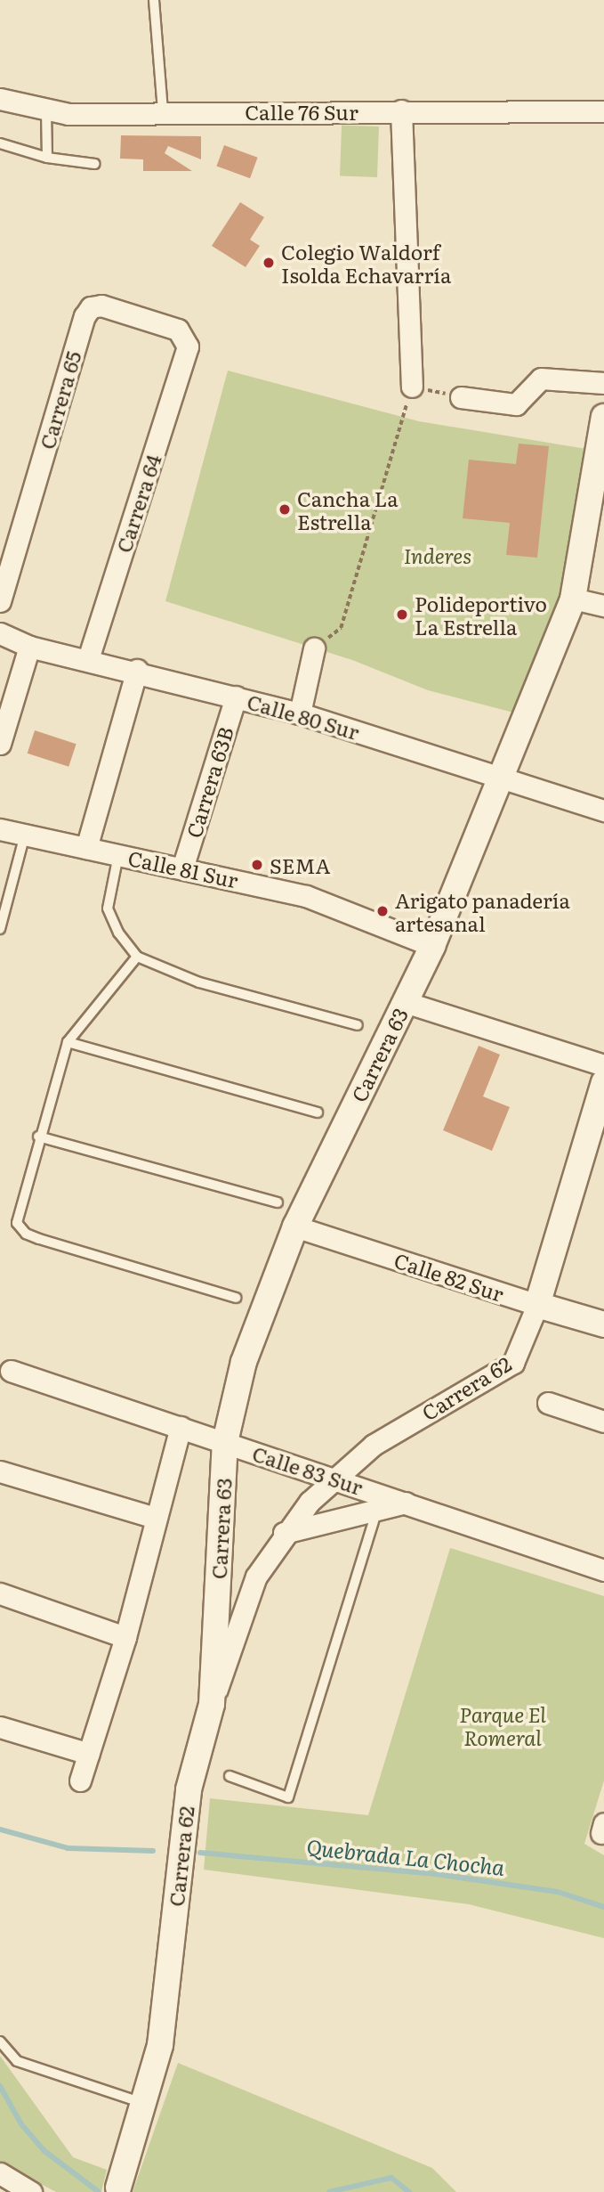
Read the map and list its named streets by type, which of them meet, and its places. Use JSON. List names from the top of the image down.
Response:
{
  "streets": {
    "street": [
      "Calle 76 Sur",
      "Carrera 65",
      "Carrera 64",
      "Calle 80 Sur",
      "Carrera 63B",
      "Calle 81 Sur",
      "Carrera 63",
      "Calle 82 Sur",
      "Carrera 62",
      "Calle 83 Sur"
    ]
  },
  "crossings": [
    ["Carrera 65", "Carrera 64"],
    ["Carrera 64", "Calle 80 Sur"],
    ["Calle 80 Sur", "Carrera 63B"],
    ["Calle 80 Sur", "Carrera 63"],
    ["Carrera 63B", "Calle 81 Sur"],
    ["Calle 81 Sur", "Carrera 63"],
    ["Carrera 63", "Calle 82 Sur"],
    ["Carrera 63", "Carrera 62"],
    ["Carrera 63", "Calle 83 Sur"],
    ["Calle 82 Sur", "Carrera 62"],
    ["Carrera 62", "Calle 83 Sur"]
  ],
  "water": ["Quebrada La Chocha"],
  "parks": ["Inderes", "Parque El Romeral"],
  "places": [
    "Colegio Waldorf Isolda Echavarría",
    "Cancha La Estrella",
    "Polideportivo La Estrella",
    "SEMA",
    "Arigato panadería artesanal"
  ]
}
